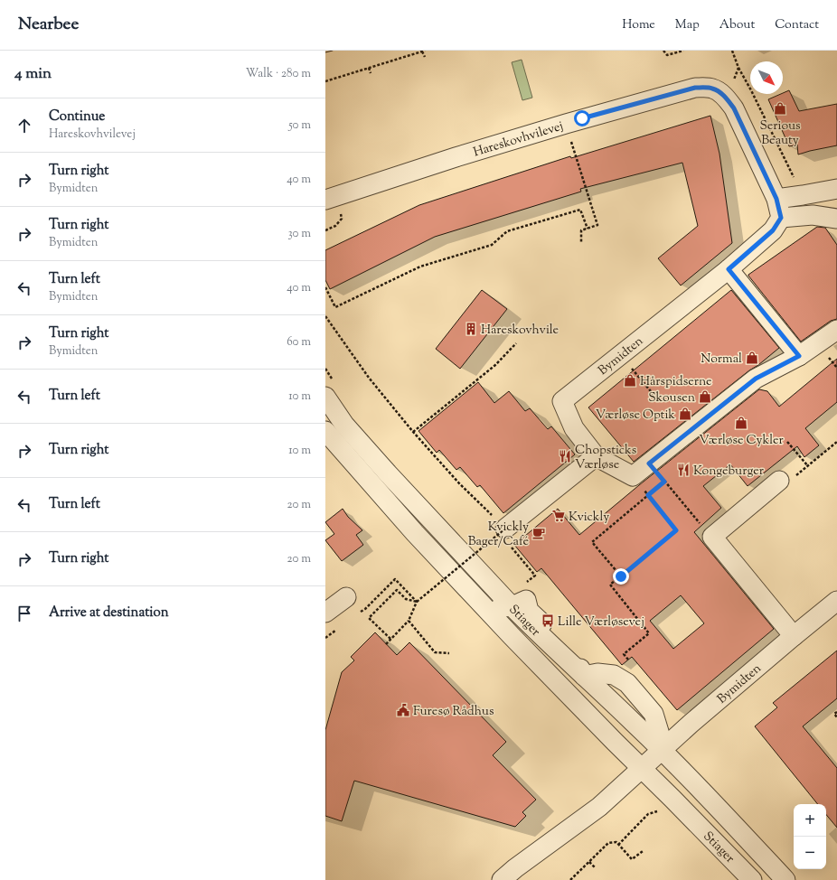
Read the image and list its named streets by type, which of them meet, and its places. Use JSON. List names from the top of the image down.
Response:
{
  "streets": {
    "street": ["Hareskovhvilevej", "Bymidten", "Stiager"]
  },
  "crossings": [
    ["Bymidten", "Stiager"]
  ],
  "places": {
    "shop": [
      "Serious Beauty",
      "Normal",
      "Hårspidserne",
      "Skousen",
      "Værløse Optik",
      "Værløse Cykler"
    ],
    "building": ["Hareskovhvile"],
    "restaurant": ["Chopsticks Værløse", "Kongeburger"],
    "supermarket": ["Kvickly"],
    "cafe": ["Kvickly Bager/Café"],
    "bus stop": ["Lille Værløsevej"],
    "public building": ["Furesø Rådhus"]
  },
  "north": "bottom right",
  "page": {
    "header": "Nearbee",
    "nav": [
      "Home",
      "Map",
      "About",
      "Contact"
    ],
    "heading": ["4 min", "Walk · 280 m"],
    "list": [
      ["Continue", "Hareskovhvilevej", "50 m"],
      ["Turn right", "Bymidten", "40 m"],
      ["Turn right", "Bymidten", "30 m"],
      ["Turn left", "Bymidten", "40 m"],
      ["Turn right", "Bymidten", "60 m"],
      ["Turn left", "10 m"],
      ["Turn right", "10 m"],
      ["Turn left", "20 m"],
      ["Turn right", "20 m"],
      "Arrive at destination"
    ],
    "map_buttons": ["+", "−"]
  }
}
